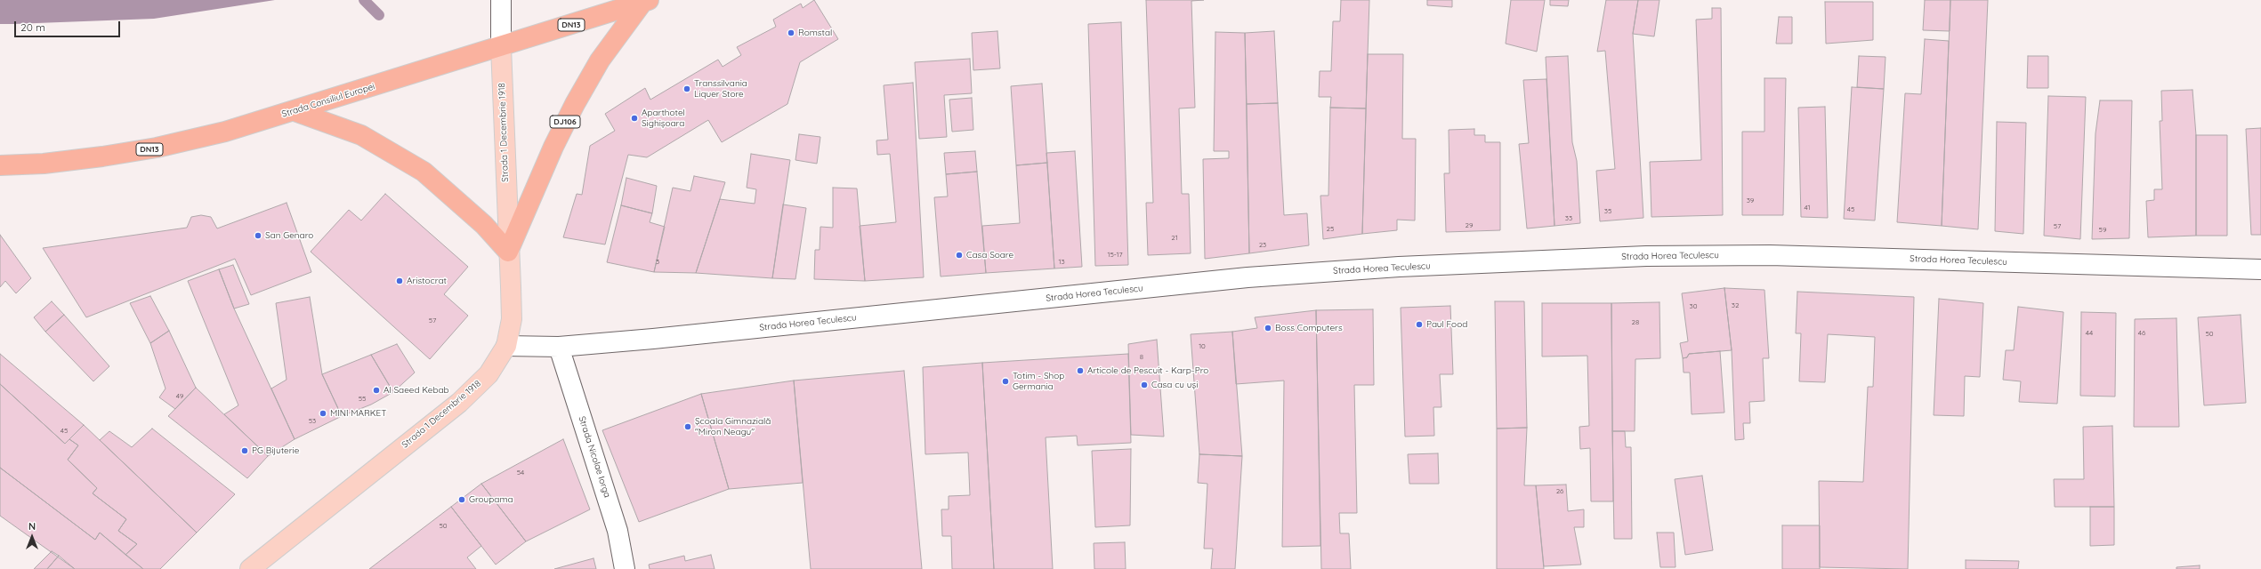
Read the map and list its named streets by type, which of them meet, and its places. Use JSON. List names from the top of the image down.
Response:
{
  "streets": {
    "highway": ["DN13", "Strada Consiliul Europei", "DJ106"],
    "main road": ["Strada 1 Decembrie 1918"],
    "street": ["Strada Horea Teculescu", "Strada Nicolae Iorga"]
  },
  "crossings": [
    ["Strada Consiliul Europei", "DJ106"],
    ["Strada Consiliul Europei", "Strada 1 Decembrie 1918"],
    ["DJ106", "Strada 1 Decembrie 1918"],
    ["Strada 1 Decembrie 1918", "Strada Horea Teculescu"],
    ["Strada Horea Teculescu", "Strada Nicolae Iorga"]
  ],
  "places": [
    "Romstal",
    "Transsilvania Liquer Store",
    "Aparthotel Sighișoara",
    "San Genaro",
    "Casa Soare",
    "Aristocrat",
    "Paul Food",
    "Boss Computers",
    "Articole de Pescuit - Karp-Pro",
    "Totim - Shop Germania",
    "Casa cu uși",
    "Al Saeed Kebab",
    "MINI MARKET",
    "Şcoala Gimnazială \"Miron Neagu\"",
    "PG Bijuterie",
    "Groupama"
  ],
  "house_numbers": [
    "39",
    "41",
    "45",
    "35",
    "33",
    "29",
    "57",
    "25",
    "59",
    "21",
    "23",
    "15-17",
    "3",
    "13",
    "32",
    "30",
    "57",
    "28",
    "44",
    "46",
    "50",
    "10",
    "8",
    "49",
    "55",
    "53",
    "45",
    "54",
    "26",
    "50"
  ],
  "scale_bar": "20 m",
  "north": "top"
}
